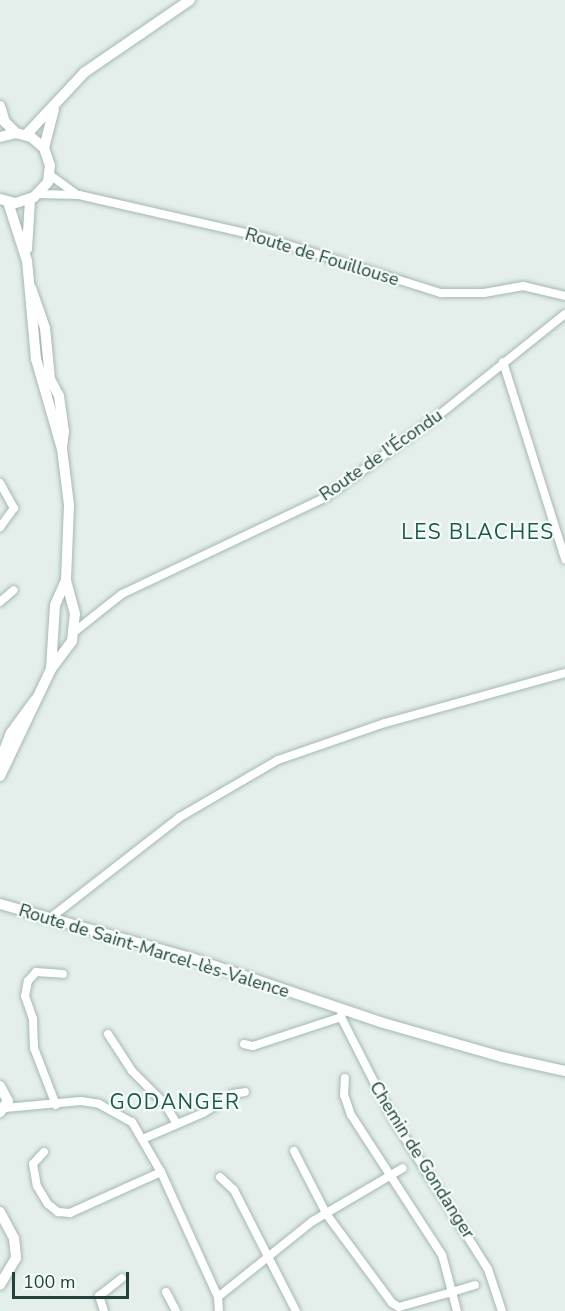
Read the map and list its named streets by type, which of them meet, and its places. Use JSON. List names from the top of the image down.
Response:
{
  "streets": {
    "street": [
      "Route de Fouillouse",
      "Route de l'Écondu",
      "Route de Saint-Marcel-lès-Valence",
      "Chemin de Gondanger"
    ]
  },
  "crossings": [
    ["Route de Saint-Marcel-lès-Valence", "Chemin de Gondanger"]
  ],
  "districts": ["LES BLACHES", "GODANGER"],
  "scale_bar": "100 m"
}
